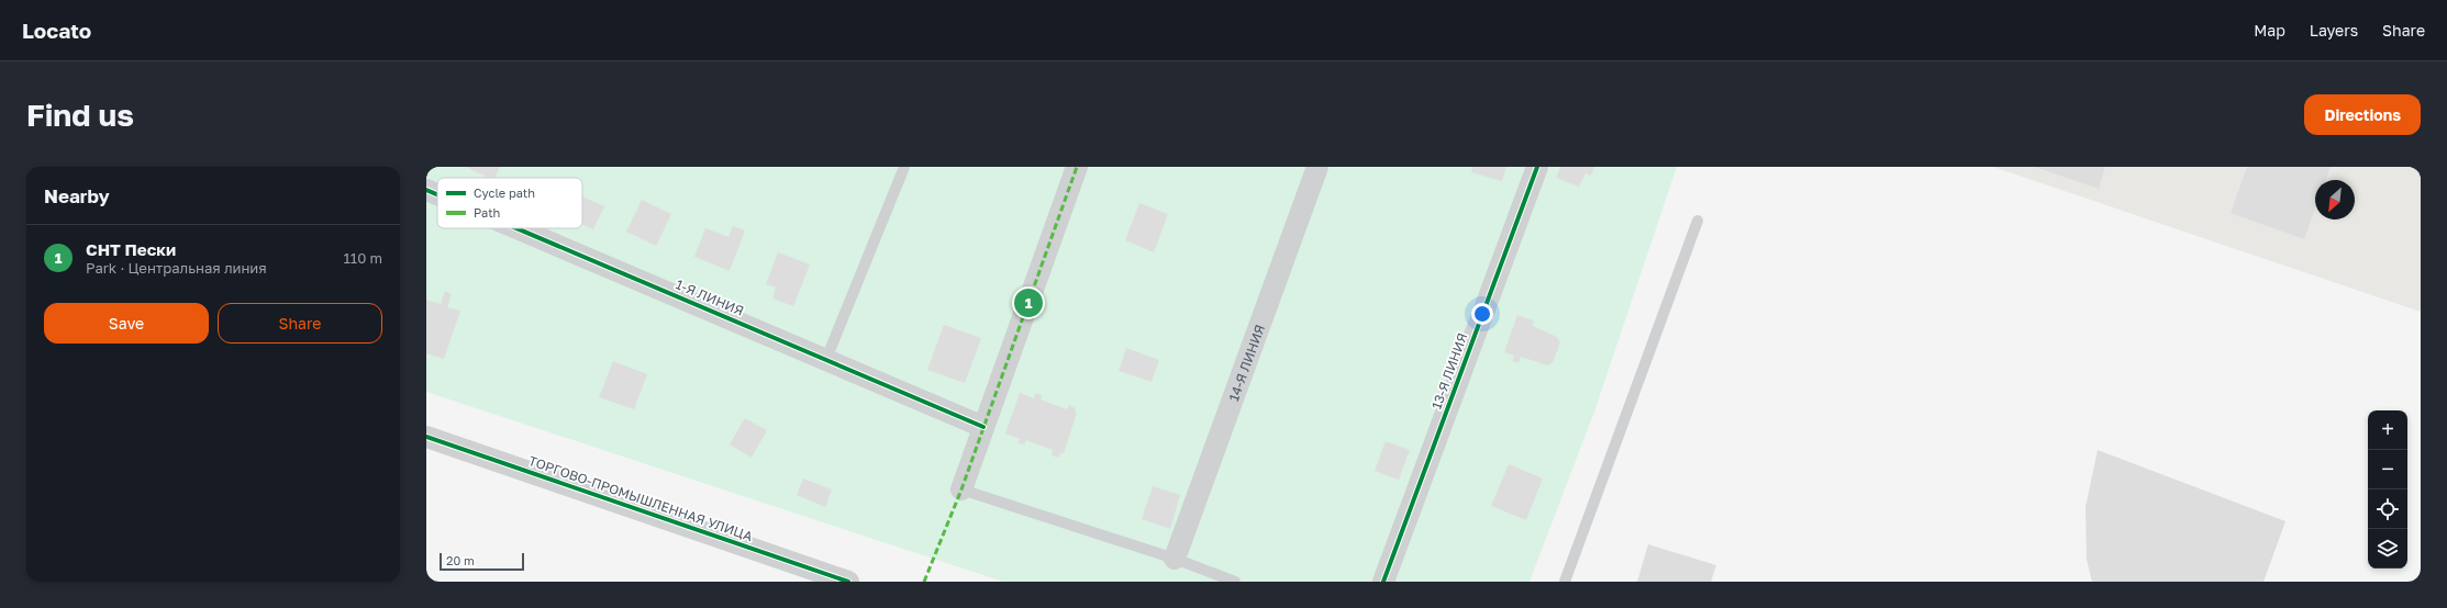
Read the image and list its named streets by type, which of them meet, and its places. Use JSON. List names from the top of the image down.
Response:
{
  "streets": {
    "street": [
      "1-Я ЛИНИЯ",
      "14-Я ЛИНИЯ",
      "13-Я ЛИНИЯ",
      "ТОРГОВО-ПРОМЫШЛЕННАЯ УЛИЦА"
    ]
  },
  "legend": ["Cycle path", "Path"],
  "scale_bar": "20 m",
  "north": "bottom left",
  "page": {
    "header": "Locato",
    "nav": ["Map", "Layers", "Share"],
    "buttons": [
      "Directions",
      ["Save", "Share"]
    ],
    "title": "Find us",
    "heading": "Nearby",
    "list": [
      {
        "mark": "1",
        "name": "СНТ Пески",
        "note": "Park · Центральная линия",
        "value": "110 m"
      }
    ],
    "pins": "1",
    "map_buttons": ["+", "−"],
    "scale": "20 m"
  }
}
